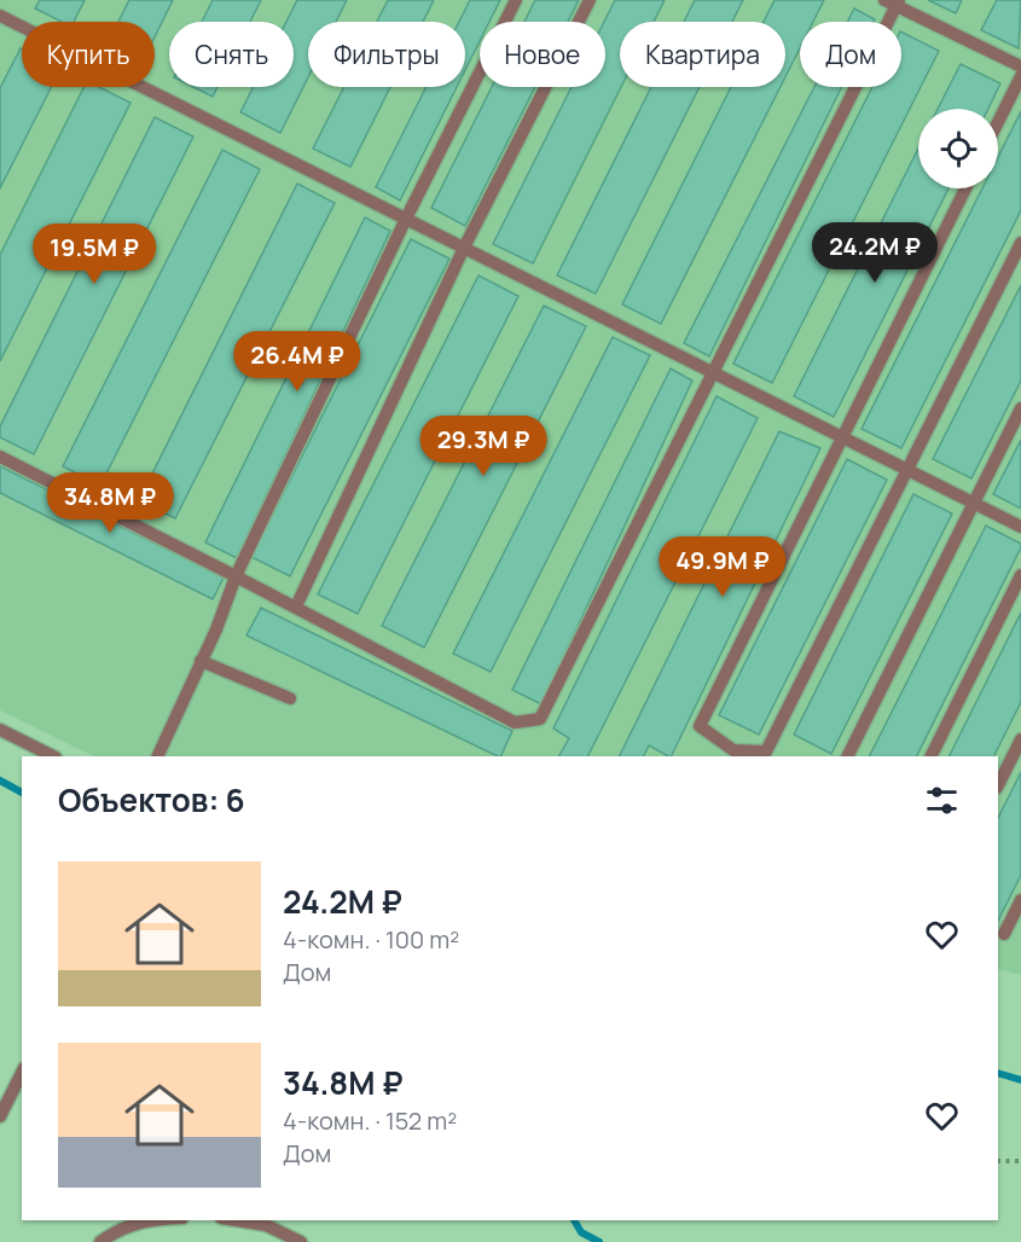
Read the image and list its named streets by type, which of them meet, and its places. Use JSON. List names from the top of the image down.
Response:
{
  "page": {
    "chip": [
      "Купить",
      "Снять",
      "Фильтры",
      "Новое",
      "Квартира",
      "Дом"
    ],
    "price": [
      "24.2M ₽",
      "19.5M ₽",
      "26.4M ₽",
      "29.3M ₽",
      "34.8M ₽",
      "49.9M ₽"
    ],
    "heading": "Объектов: 6",
    "list": [
      {
        "name": "24.2M ₽",
        "note": "4-комн. · 100 m² · Дом"
      },
      {
        "name": "34.8M ₽",
        "note": "4-комн. · 152 m² · Дом"
      }
    ]
  }
}
